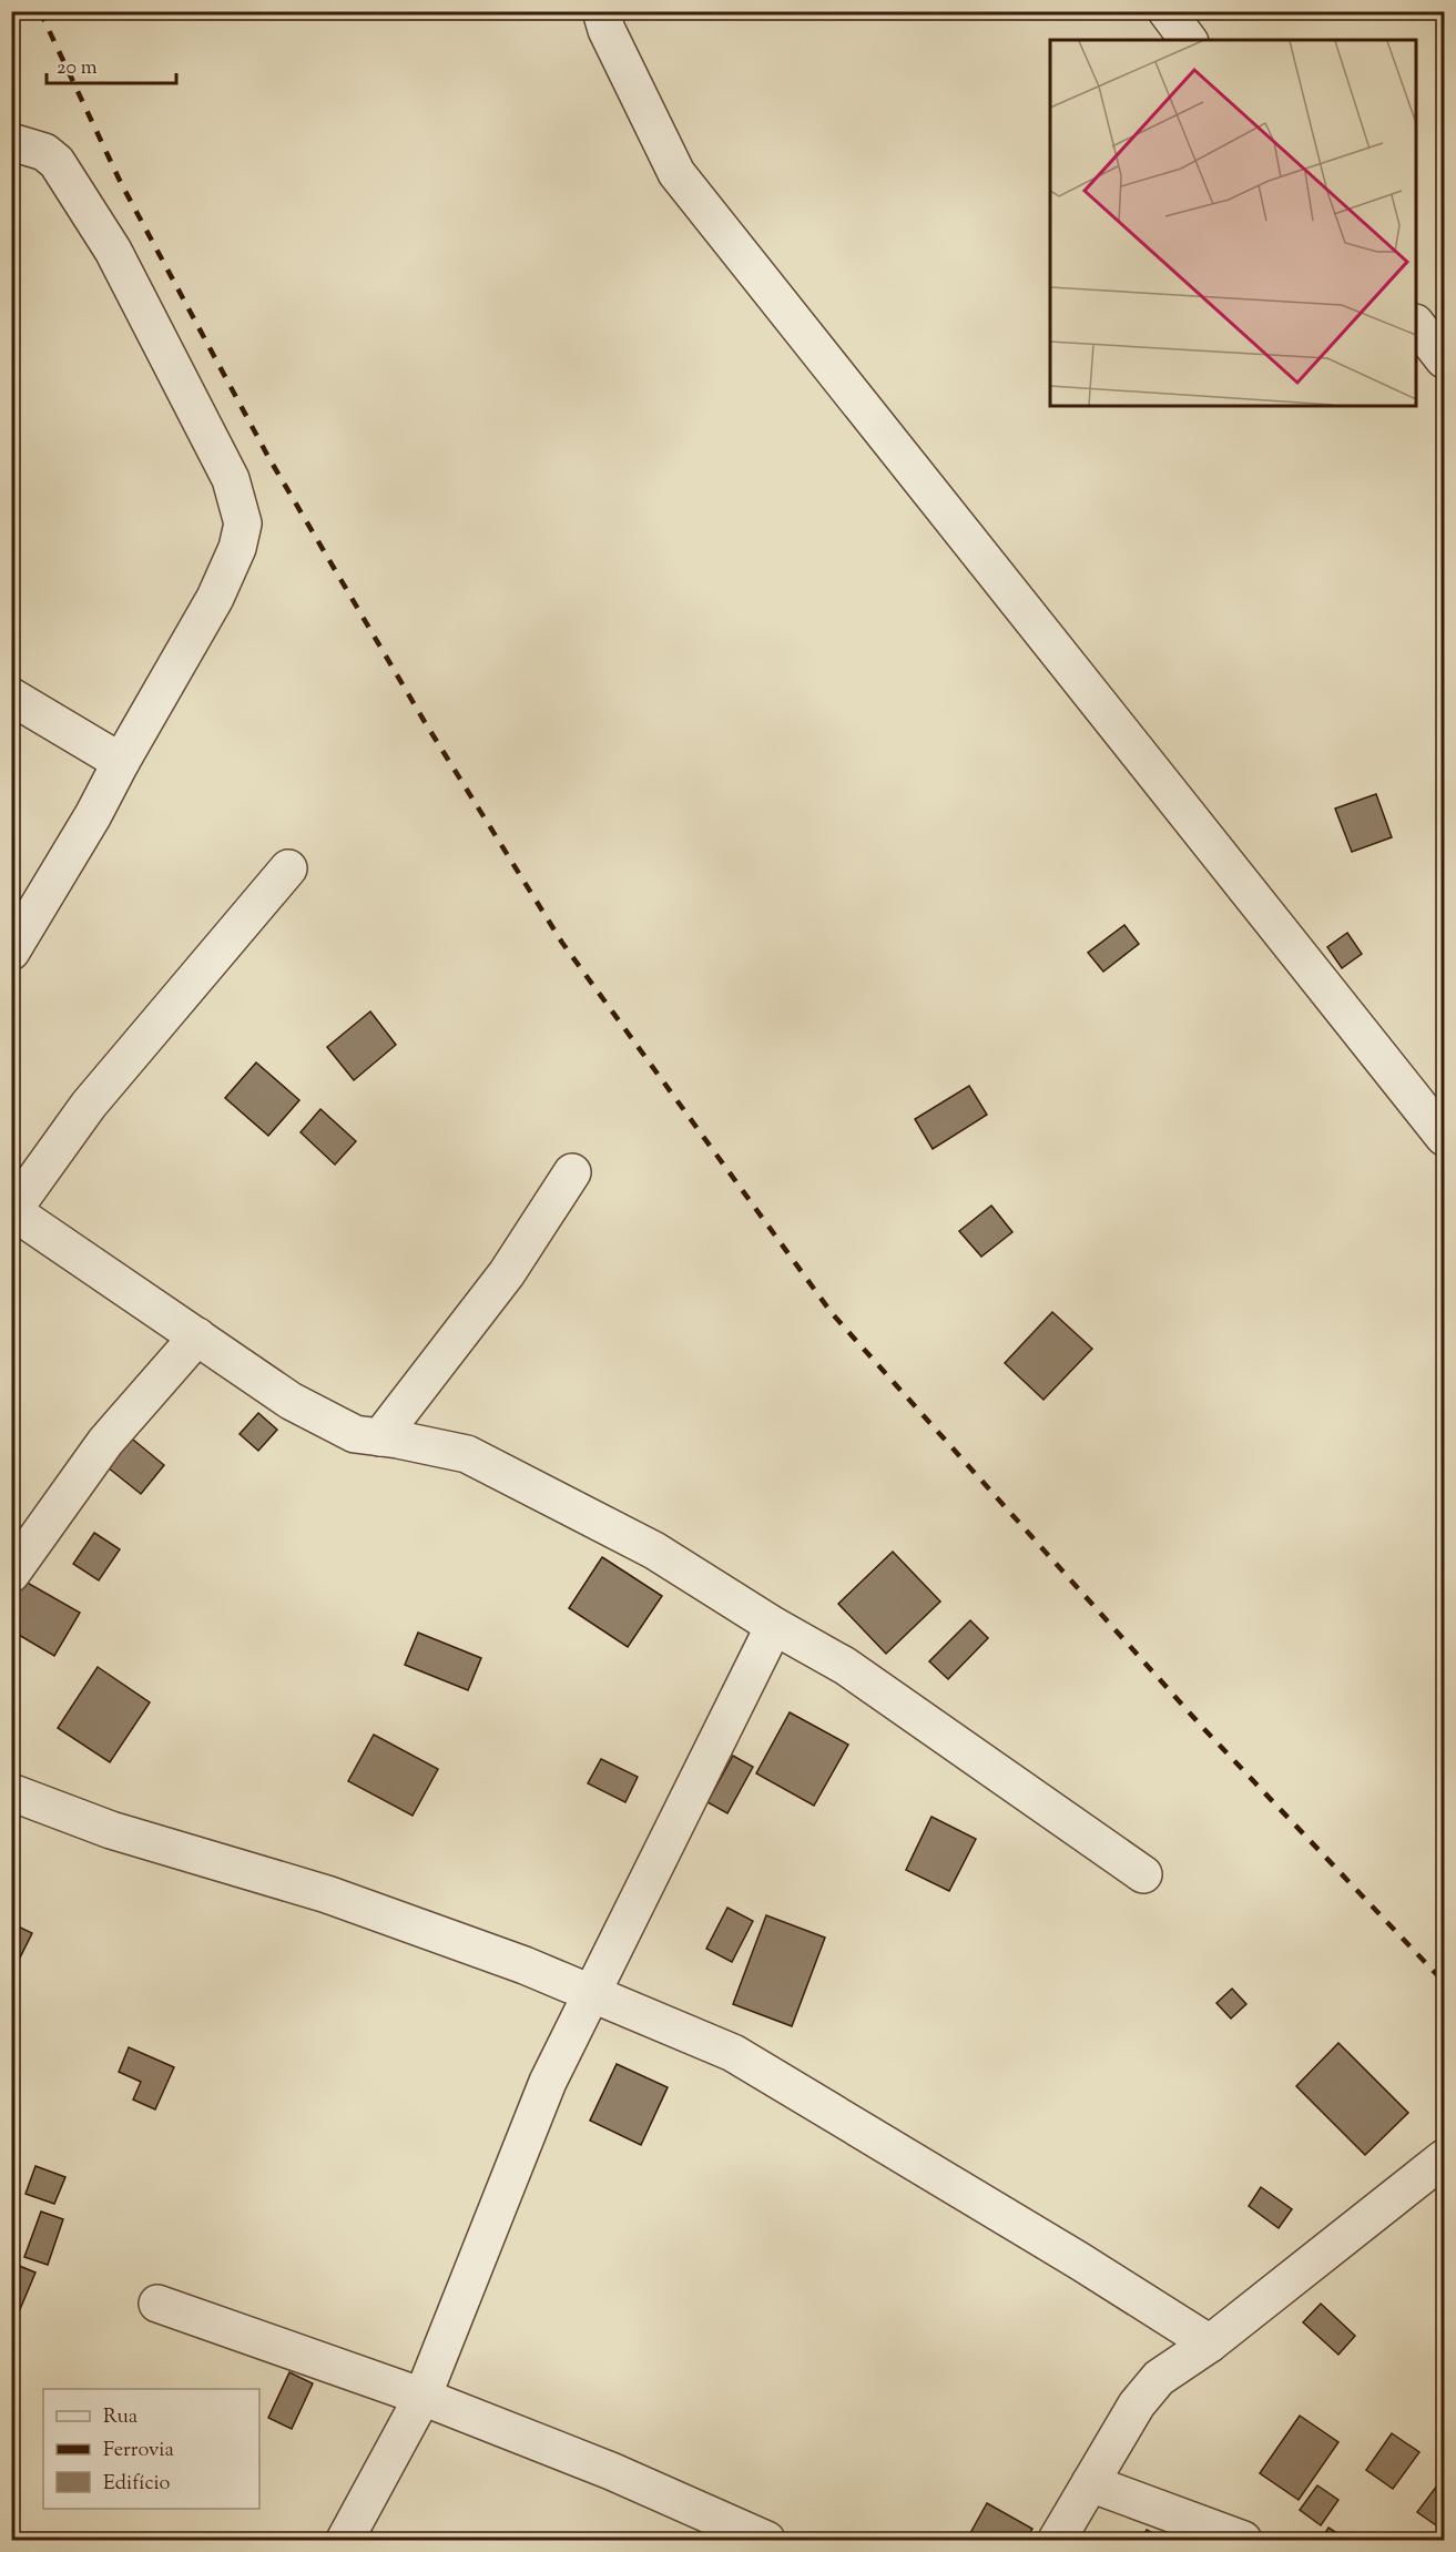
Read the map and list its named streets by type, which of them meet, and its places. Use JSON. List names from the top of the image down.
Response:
{
  "legend": ["Rua", "Ferrovia", "Edifício"],
  "scale_bar": "20 m"
}
